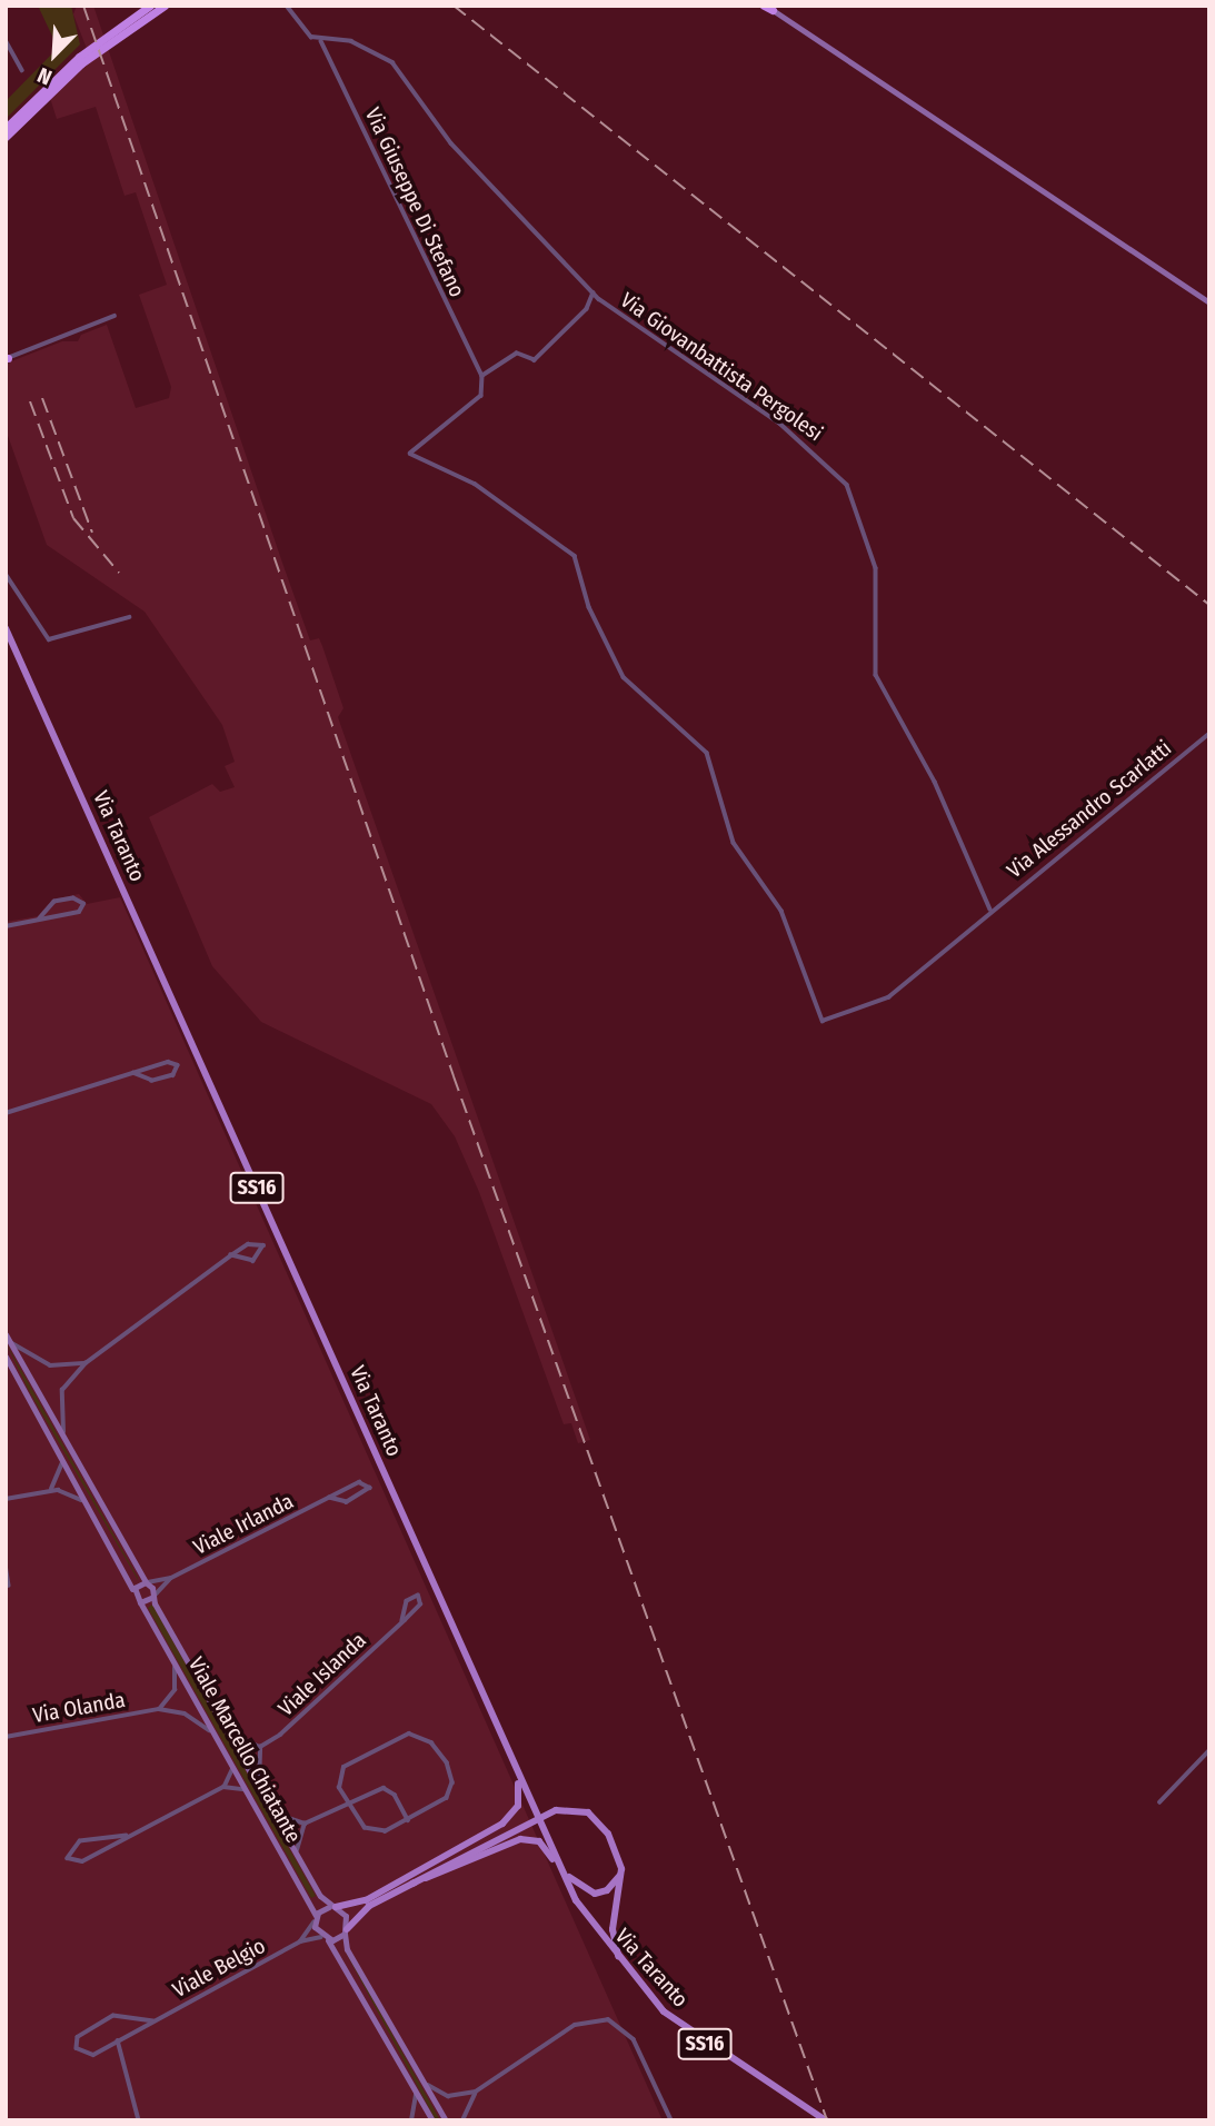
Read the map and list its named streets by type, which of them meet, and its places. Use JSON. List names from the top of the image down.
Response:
{
  "streets": {
    "main road": ["Via Taranto", "SS16"],
    "street": [
      "Via Giuseppe Di Stefano",
      "Via Giovanbattista Pergolesi",
      "Via Alessandro Scarlatti",
      "Viale Irlanda",
      "Viale Islanda",
      "Via Olanda",
      "Viale Marcello Chiatante",
      "Viale Belgio"
    ]
  },
  "crossings": [
    ["Via Giuseppe Di Stefano", "Via Giovanbattista Pergolesi"],
    ["Via Giuseppe Di Stefano", "Via Alessandro Scarlatti"],
    ["Via Giovanbattista Pergolesi", "Via Alessandro Scarlatti"],
    ["Viale Irlanda", "Viale Marcello Chiatante"],
    ["Via Olanda", "Viale Marcello Chiatante"],
    ["Viale Marcello Chiatante", "Viale Belgio"]
  ],
  "north": "bottom left"
}
